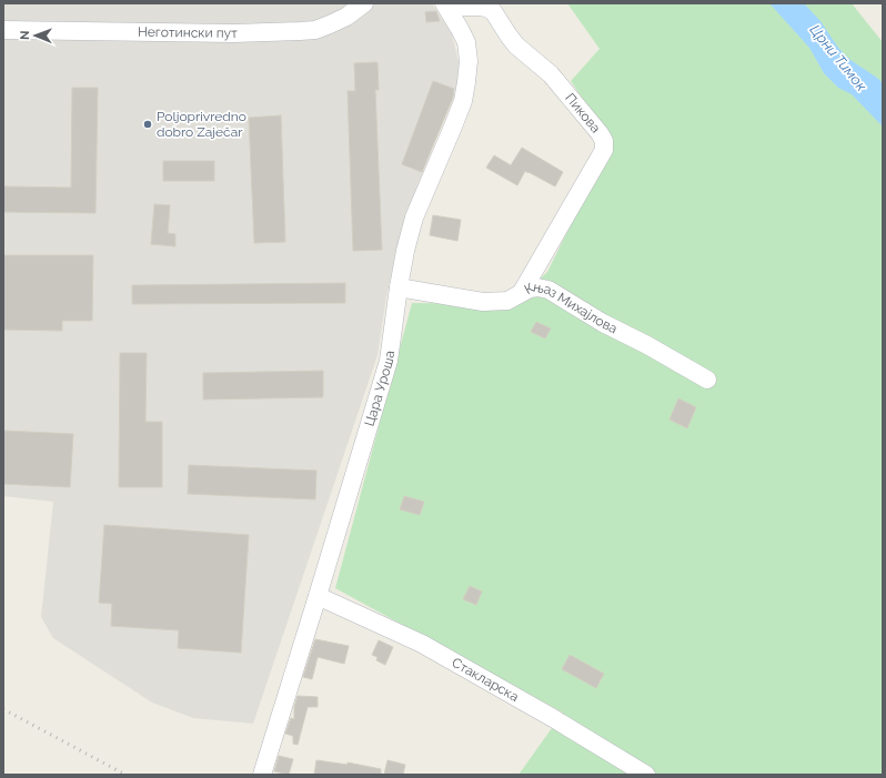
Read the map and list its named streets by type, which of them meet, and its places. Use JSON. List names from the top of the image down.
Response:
{
  "streets": {
    "street": [
      "Неготински пут",
      "Пикова",
      "Књаз Михајлова",
      "Цара Уроша",
      "Стакларска"
    ]
  },
  "crossings": [
    ["Пикова", "Књаз Михајлова"],
    ["Пикова", "Цара Уроша"],
    ["Књаз Михајлова", "Цара Уроша"],
    ["Цара Уроша", "Стакларска"]
  ],
  "water": ["Црни Тимок"],
  "places": ["Poljoprivredno dobro Zaječar"],
  "north": "left"
}
